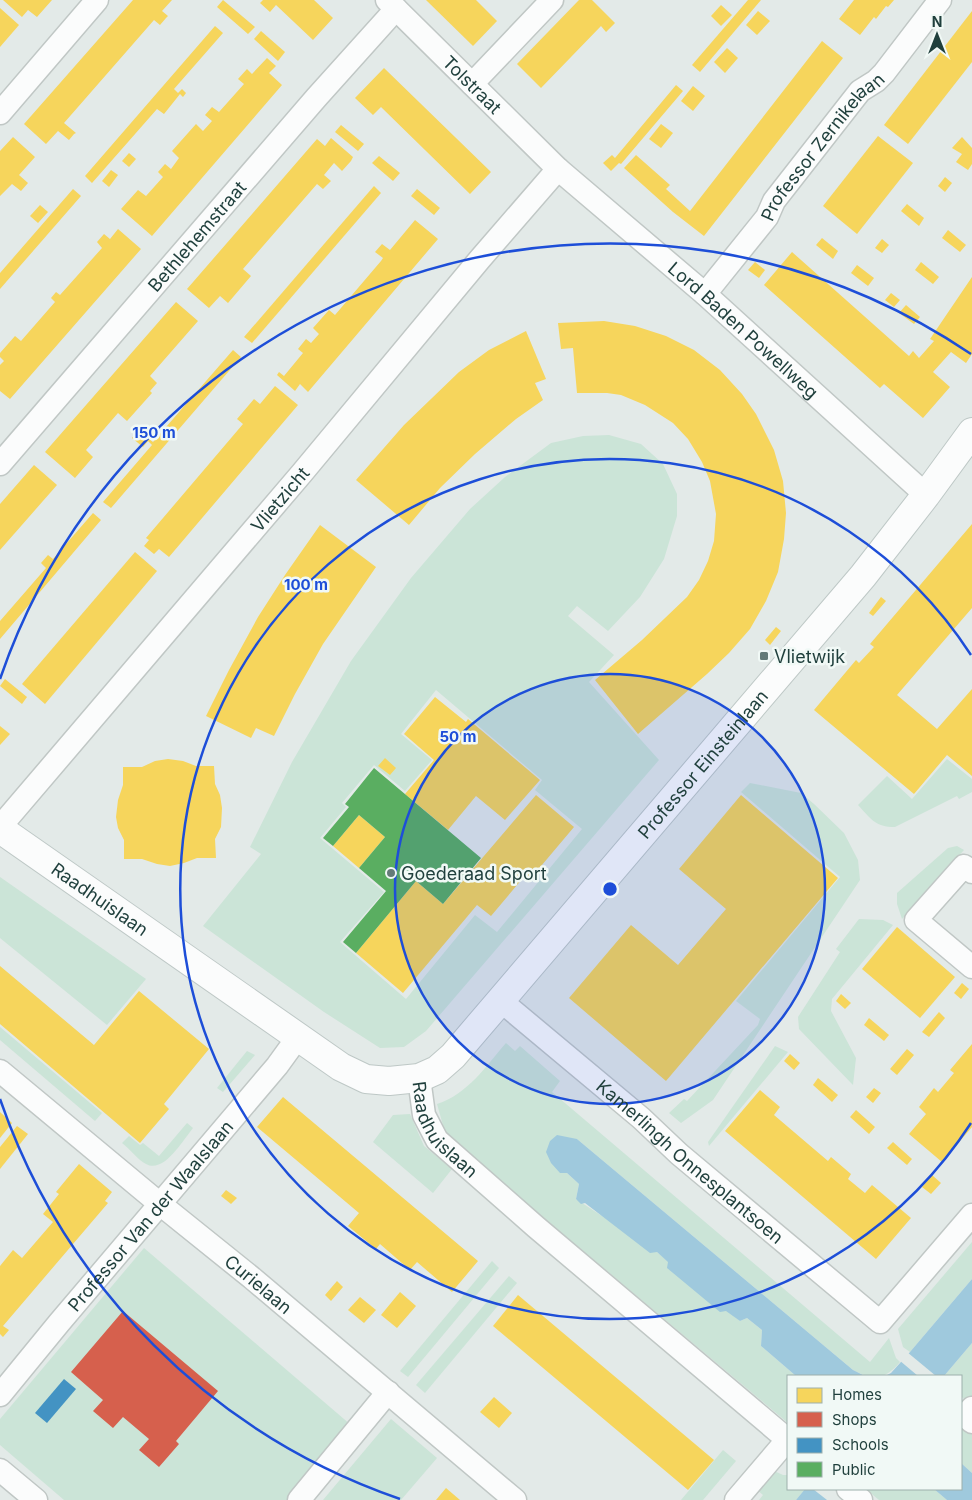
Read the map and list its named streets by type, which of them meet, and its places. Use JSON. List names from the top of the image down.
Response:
{
  "streets": {
    "street": [
      "Tolstraat",
      "Professor Zernikelaan",
      "Bethlehemstraat",
      "Lord Baden Powellweg",
      "Vlietzicht",
      "Professor Einsteinlaan",
      "Raadhuislaan",
      "Kamerlingh Onnesplantsoen",
      "Professor Van der Waalslaan",
      "Curielaan"
    ]
  },
  "crossings": [
    ["Tolstraat", "Bethlehemstraat"],
    ["Tolstraat", "Lord Baden Powellweg"],
    ["Tolstraat", "Vlietzicht"],
    ["Professor Zernikelaan", "Lord Baden Powellweg"],
    ["Lord Baden Powellweg", "Vlietzicht"],
    ["Lord Baden Powellweg", "Professor Einsteinlaan"],
    ["Vlietzicht", "Raadhuislaan"],
    ["Professor Einsteinlaan", "Raadhuislaan"],
    ["Professor Einsteinlaan", "Kamerlingh Onnesplantsoen"],
    ["Raadhuislaan", "Professor Van der Waalslaan"],
    ["Professor Van der Waalslaan", "Curielaan"]
  ],
  "places": {
    "transit": ["Vlietwijk"],
    "other": ["Goederaad Sport"]
  },
  "legend": [
    "Homes",
    "Shops",
    "Schools",
    "Public"
  ],
  "north": "top",
  "rings": ["150 m", "100 m", "50 m"]
}
